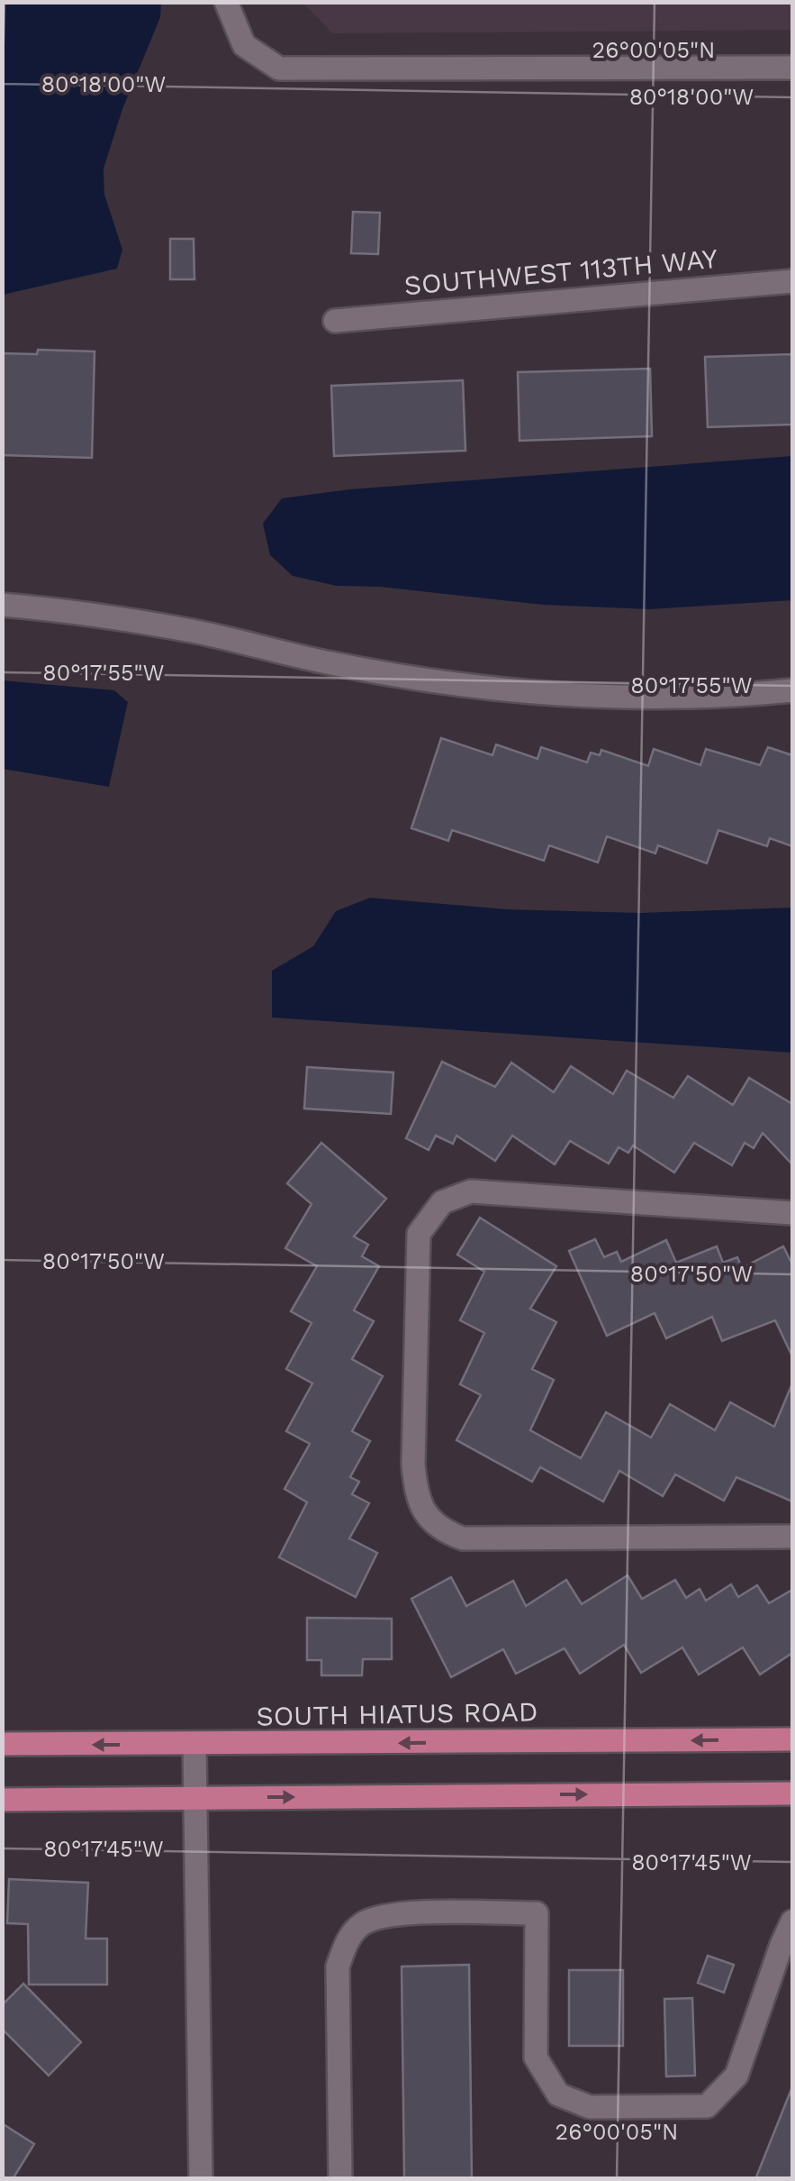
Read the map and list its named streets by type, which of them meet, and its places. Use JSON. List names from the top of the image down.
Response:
{
  "streets": {
    "main road": ["SOUTH HIATUS ROAD"],
    "street": ["SOUTHWEST 113TH WAY"]
  },
  "coordinates": [
    "26°00'05\"N",
    "80°18'00\"W",
    "80°17'55\"W",
    "80°17'50\"W",
    "80°17'45\"W"
  ]
}
